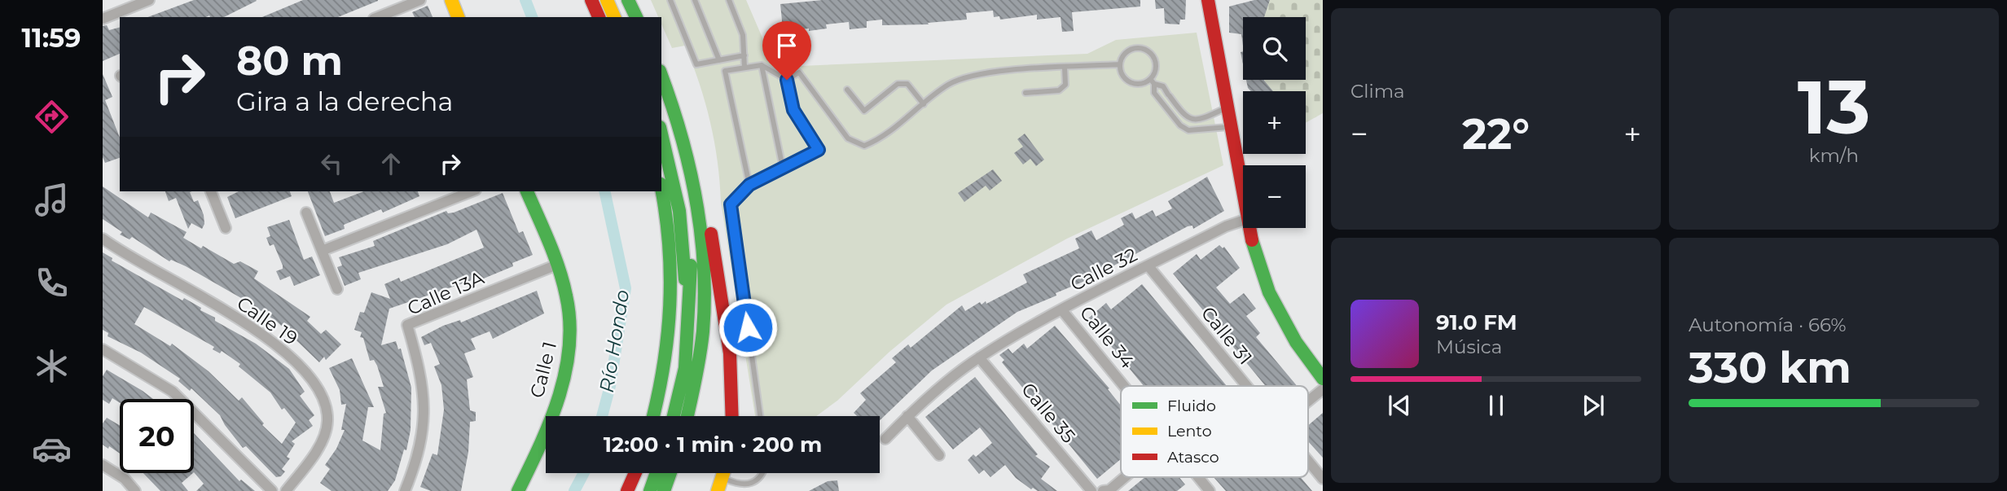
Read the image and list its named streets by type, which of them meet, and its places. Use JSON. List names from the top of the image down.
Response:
{
  "streets": {
    "main road": ["Calle 1"],
    "street": [
      "Calle 32",
      "Calle 13A",
      "Calle 19",
      "Calle 31",
      "Calle 34",
      "Calle 35"
    ]
  },
  "crossings": [
    ["Calle 32", "Calle 31"],
    ["Calle 32", "Calle 34"],
    ["Calle 32", "Calle 35"],
    ["Calle 13A", "Calle 1"]
  ],
  "water": ["Río Hondo"],
  "legend": ["Fluido", "Lento", "Atasco"],
  "page": {
    "tabs": "11:59",
    "tile": [
      "Clima",
      ["13", "km/h"],
      ["Autonomía · 66%", "330 km"]
    ],
    "map_buttons": ["+", "−"],
    "turn": ["80 m", "Gira a la derecha"],
    "heat": ["−", "22°", "+"],
    "song": ["91.0 FM", "Música"],
    "limit": "20",
    "trip": "12:00 · 1 min · 200 m"
  }
}
